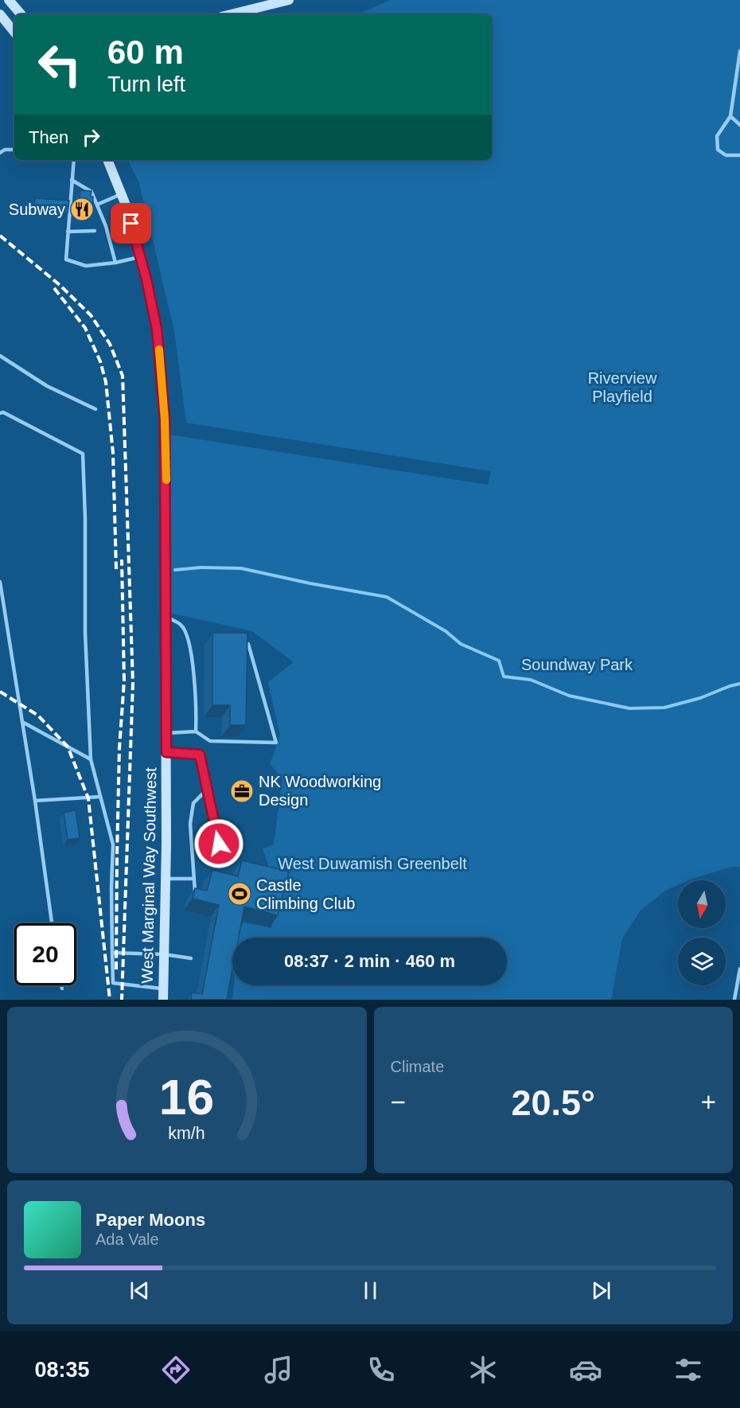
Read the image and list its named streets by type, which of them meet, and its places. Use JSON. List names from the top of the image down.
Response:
{
  "streets": {
    "main road": ["West Marginal Way Southwest"]
  },
  "parks": ["Riverview Playfield", "Soundway Park", "West Duwamish Greenbelt"],
  "places": {
    "restaurant": ["Subway"],
    "office": ["NK Woodworking Design"],
    "sports": ["Castle Climbing Club"]
  },
  "north": "bottom",
  "page": {
    "turn": ["60 m", "Turn left"],
    "then": "Then",
    "limit": "20",
    "trip": "08:37 · 2 min · 460 m",
    "tile": "Climate",
    "heat": ["−", "20.5°", "+"],
    "song": ["Paper Moons", "Ada Vale"],
    "tabs": "08:35",
    "gauge": ["16", "km/h"]
  }
}
